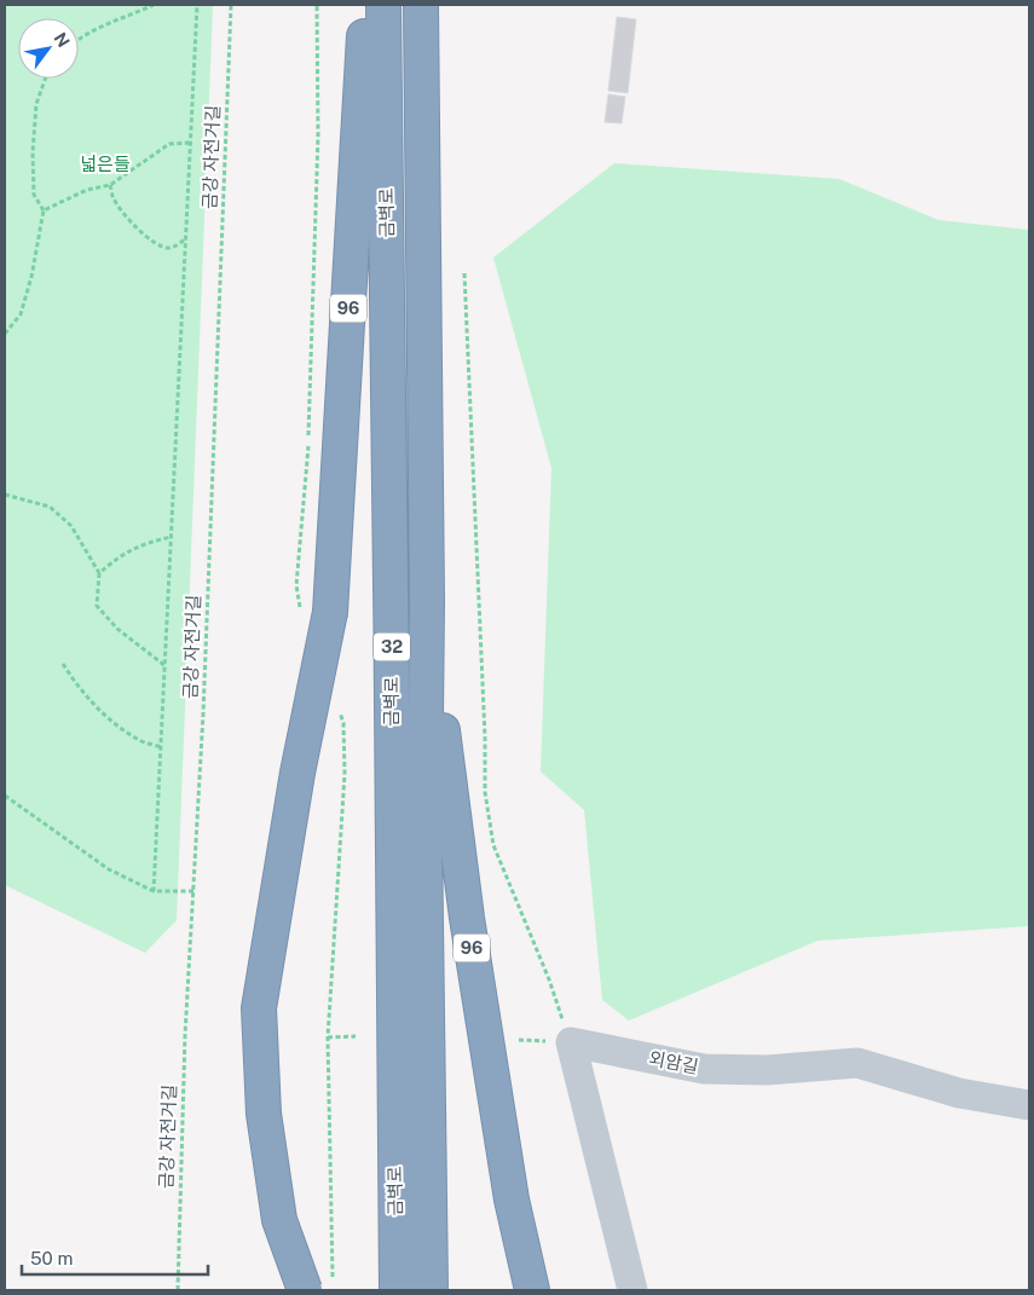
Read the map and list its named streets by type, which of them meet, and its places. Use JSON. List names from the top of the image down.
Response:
{
  "streets": {
    "highway": ["금벽로", "96", "32"],
    "street": ["외암길"],
    "path": ["금강 자전거길"]
  },
  "crossings": [
    ["금벽로", "96"]
  ],
  "parks": ["넓은들"],
  "scale_bar": "50 m",
  "north": "top right"
}
